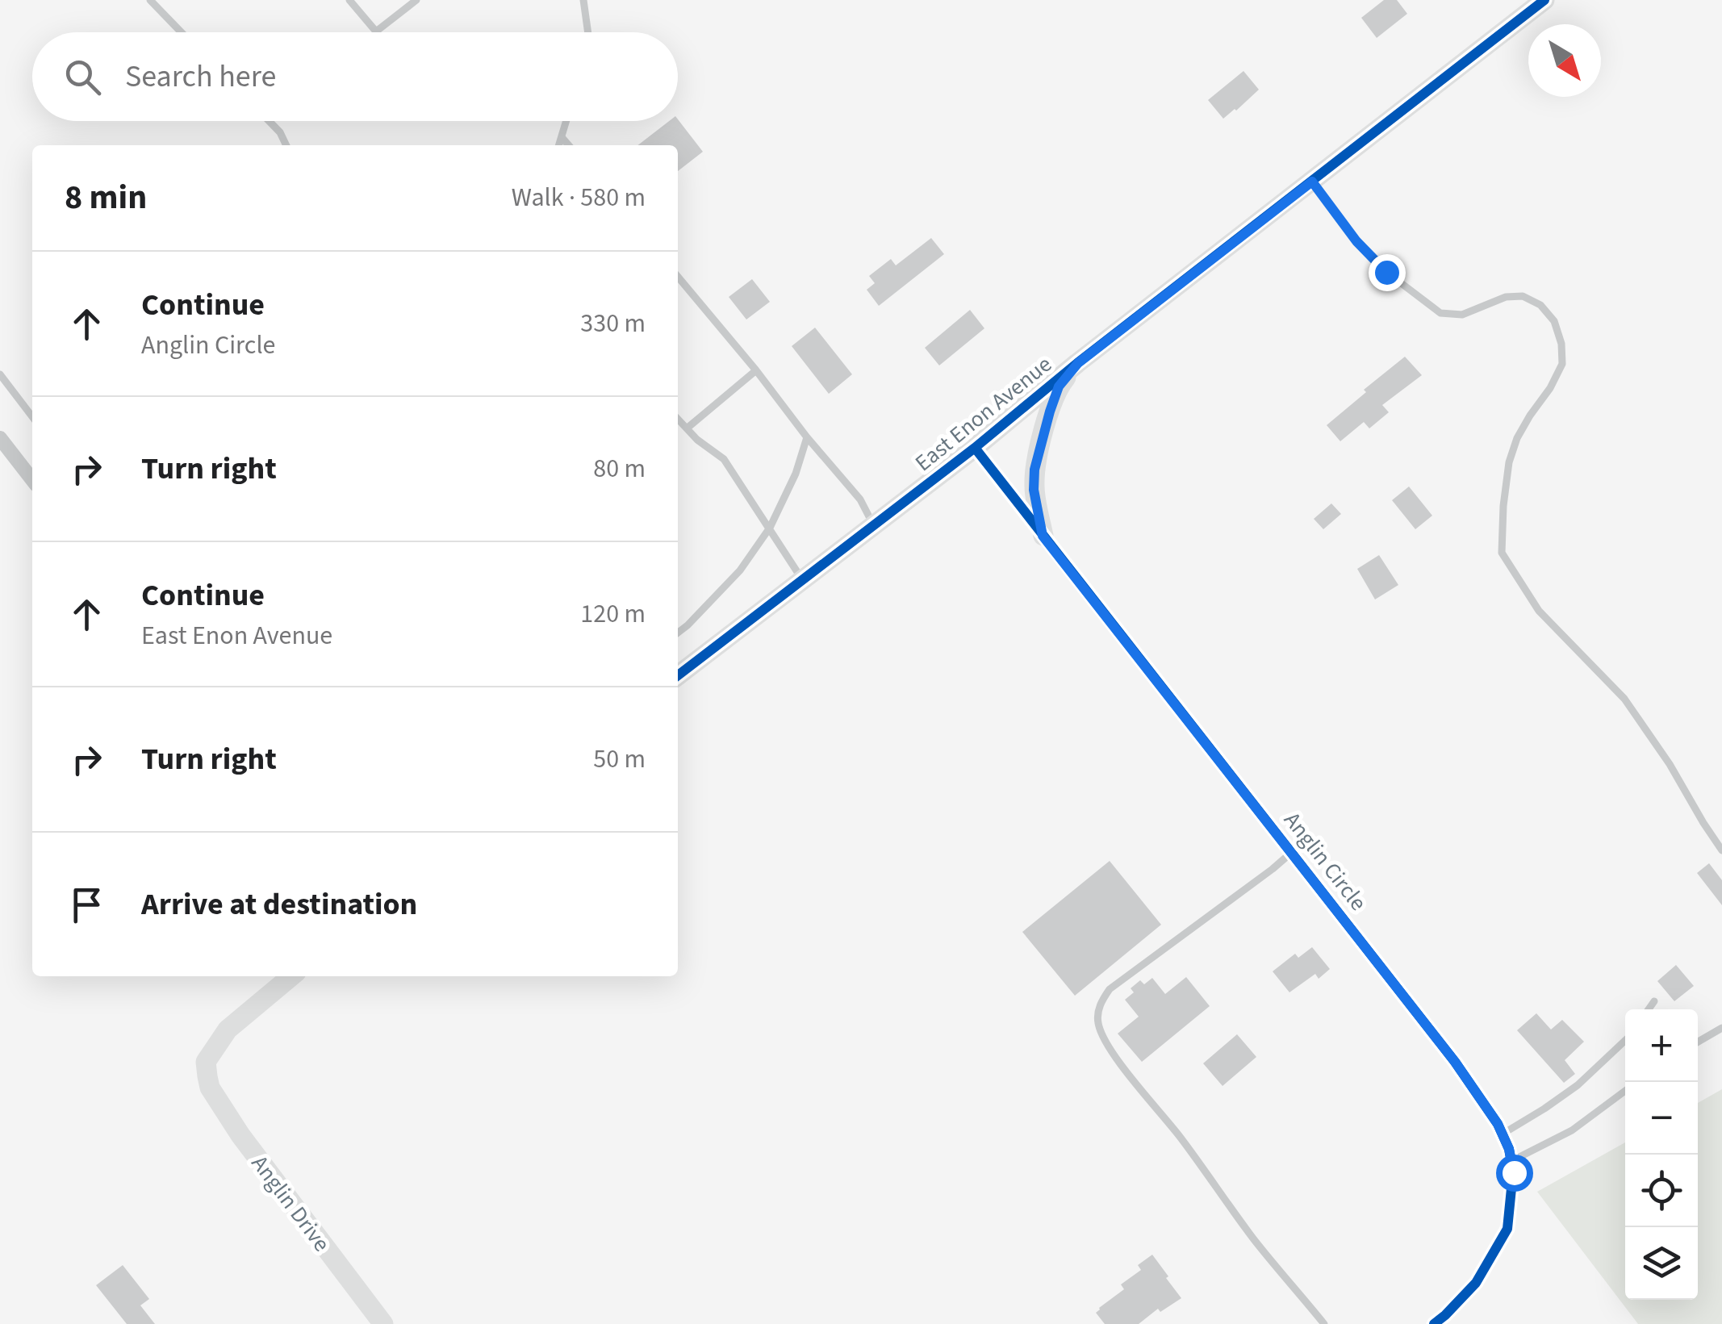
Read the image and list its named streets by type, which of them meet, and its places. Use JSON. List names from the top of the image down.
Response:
{
  "streets": {
    "street": ["East Enon Avenue", "Anglin Circle", "Anglin Drive"]
  },
  "crossings": [
    ["East Enon Avenue", "Anglin Circle"]
  ],
  "north": "bottom right",
  "page": {
    "search": "Search here",
    "heading": ["8 min", "Walk · 580 m"],
    "list": [
      ["Continue", "Anglin Circle", "330 m"],
      ["Turn right", "80 m"],
      ["Continue", "East Enon Avenue", "120 m"],
      ["Turn right", "50 m"],
      "Arrive at destination"
    ],
    "map_buttons": ["+", "−"]
  }
}
